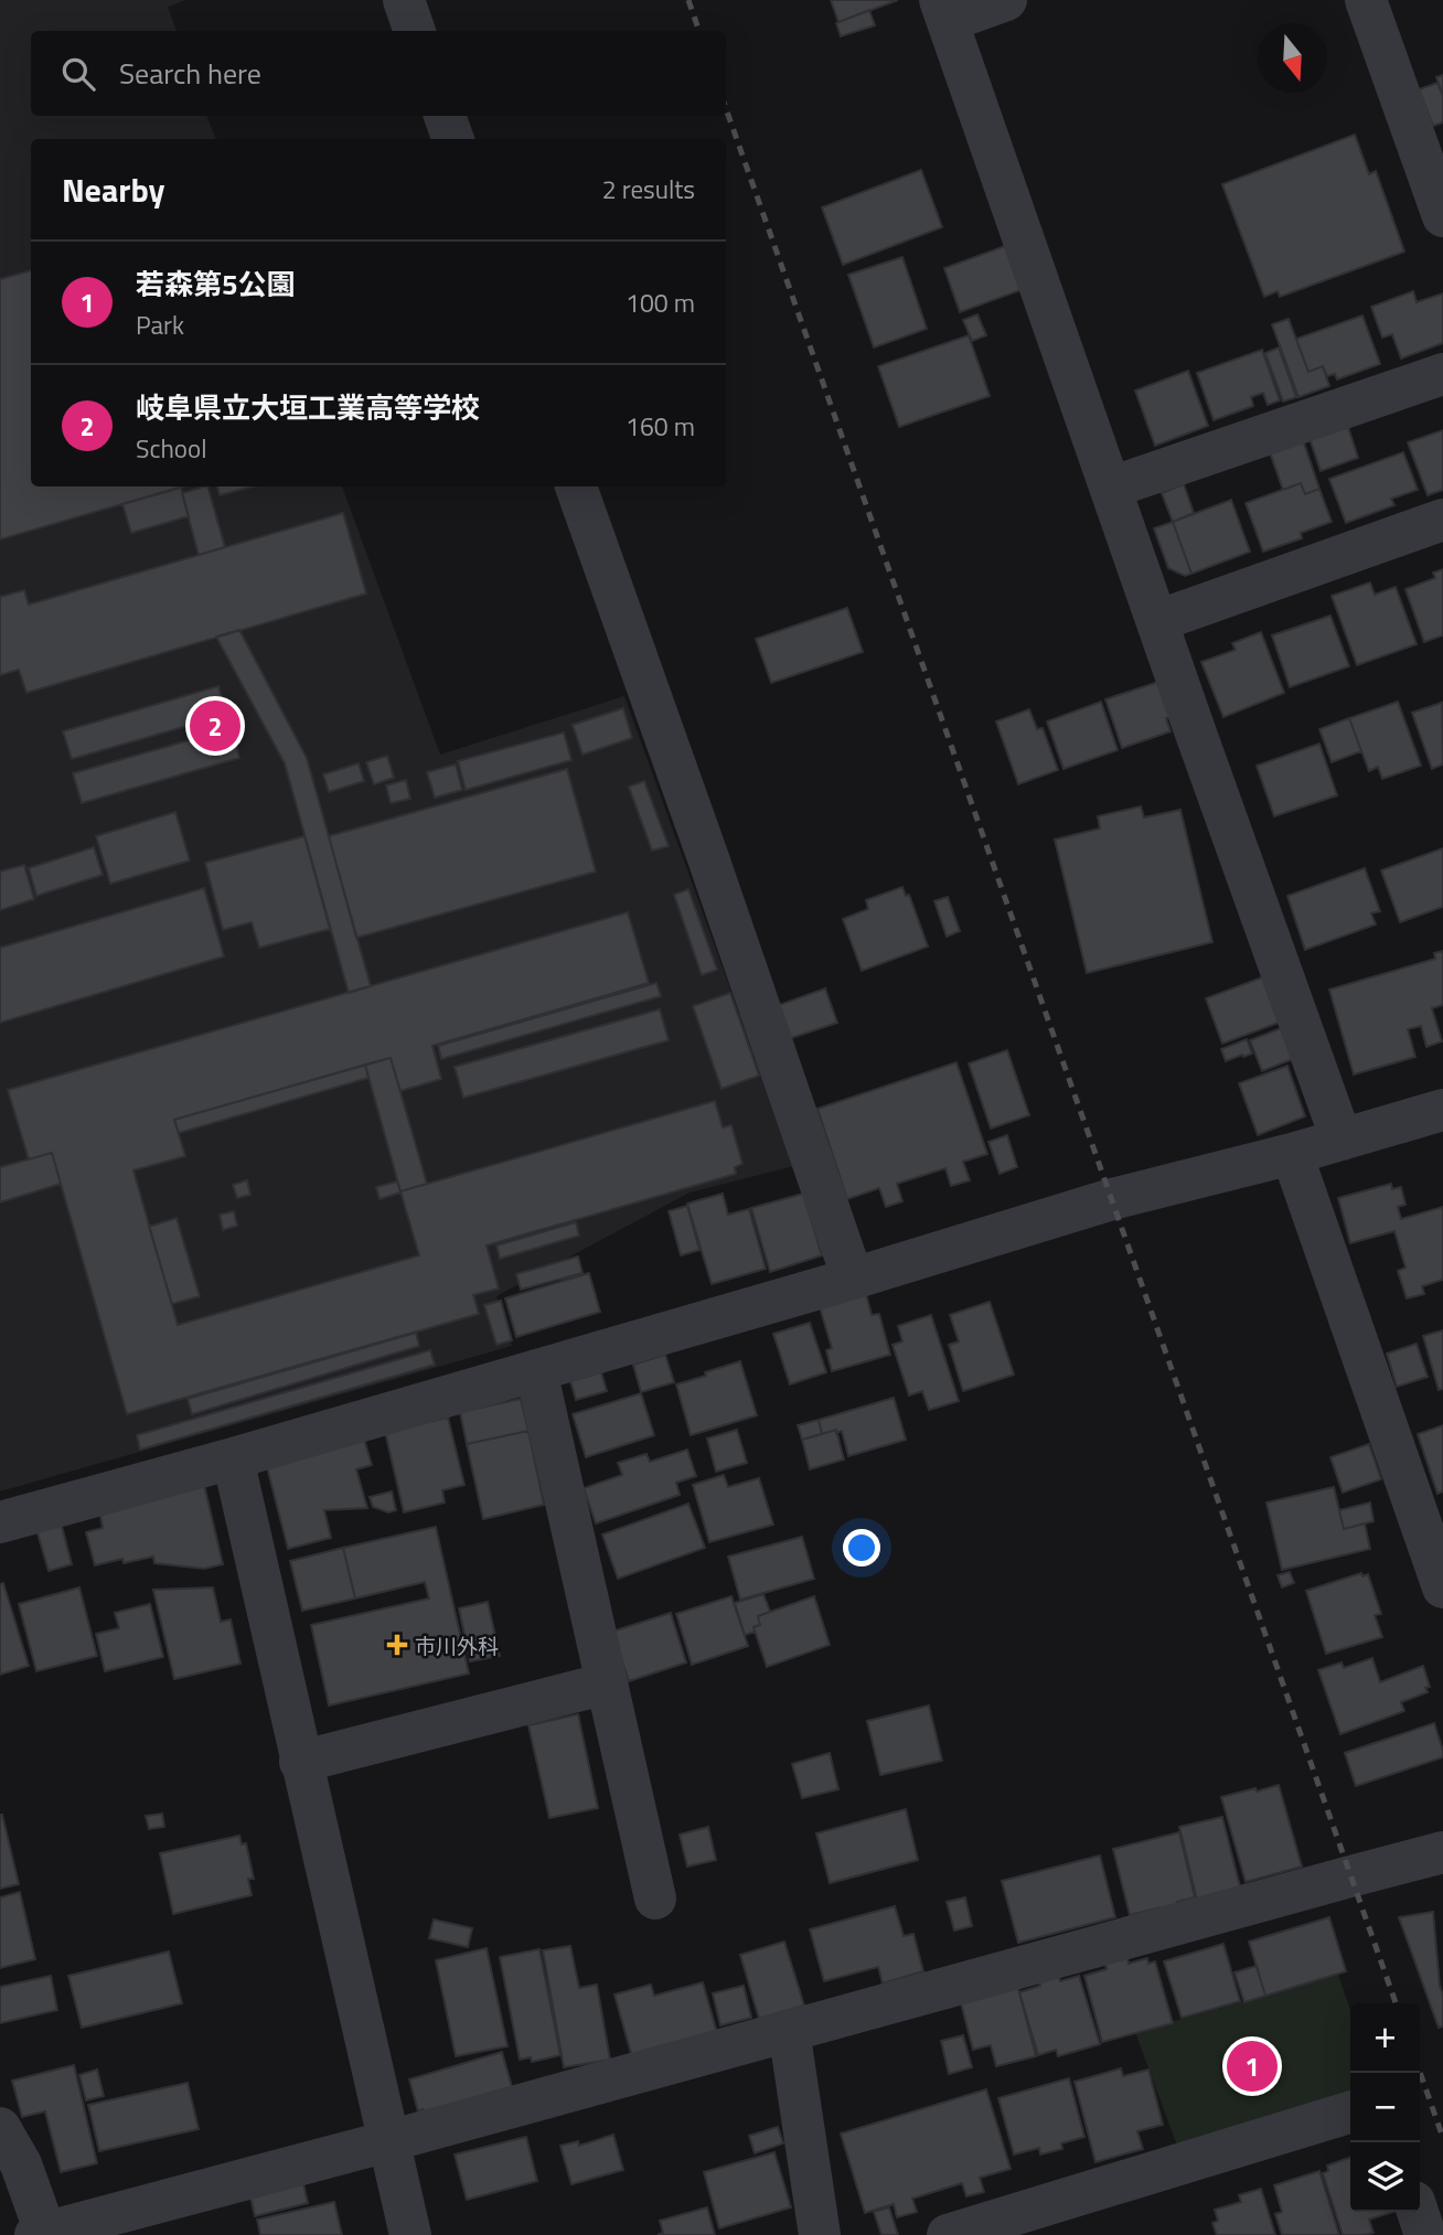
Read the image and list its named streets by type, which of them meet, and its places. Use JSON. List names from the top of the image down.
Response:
{
  "places": {
    "health": ["市川外科"]
  },
  "north": "bottom",
  "page": {
    "search": "Search here",
    "heading": ["Nearby", "2 results"],
    "list": [
      {
        "mark": "1",
        "name": "若森第5公園",
        "note": "Park",
        "value": "100 m"
      },
      {
        "mark": "2",
        "name": "岐阜県立大垣工業高等学校",
        "note": "School",
        "value": "160 m"
      }
    ],
    "pins": ["2", "1"],
    "map_buttons": ["+", "−"]
  }
}
